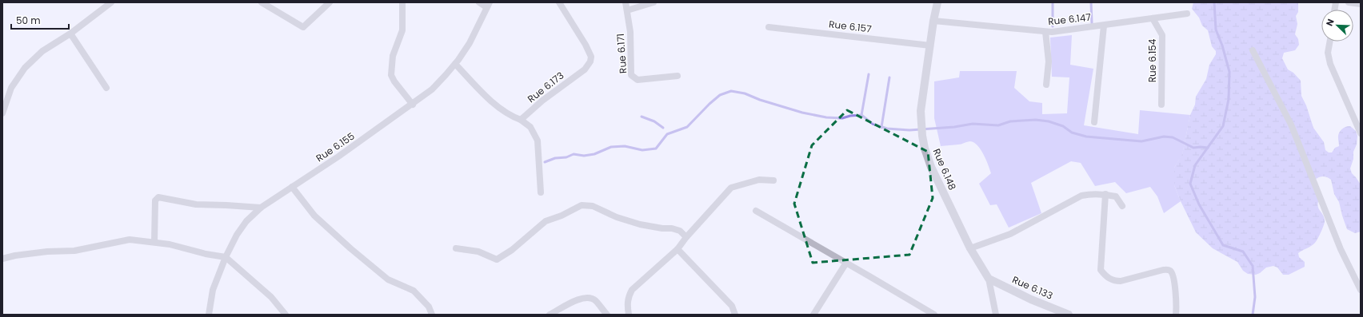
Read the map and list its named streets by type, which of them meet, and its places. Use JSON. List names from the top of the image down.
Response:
{
  "streets": {
    "street": [
      "Rue 6.147",
      "Rue 6.157",
      "Rue 6.171",
      "Rue 6.154",
      "Rue 6.173",
      "Rue 6.155",
      "Rue 6.148",
      "Rue 6.133"
    ]
  },
  "crossings": [
    ["Rue 6.147", "Rue 6.154"],
    ["Rue 6.147", "Rue 6.148"],
    ["Rue 6.157", "Rue 6.148"],
    ["Rue 6.148", "Rue 6.133"]
  ],
  "scale_bar": "50 m",
  "north": "top left"
}
